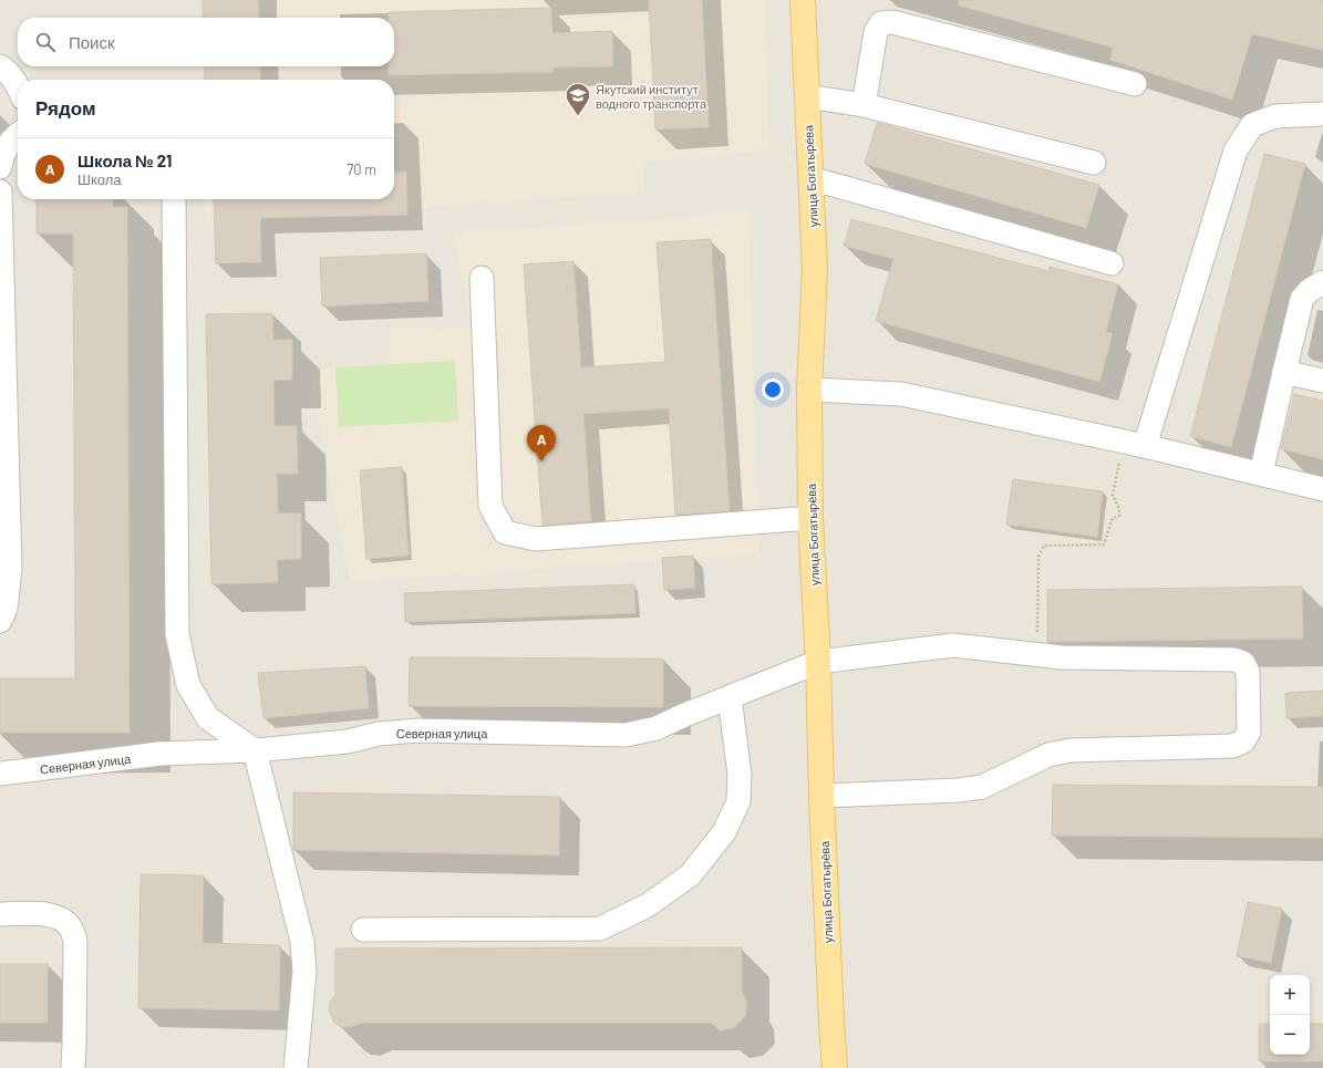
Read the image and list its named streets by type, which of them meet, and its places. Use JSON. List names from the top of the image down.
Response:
{
  "streets": {
    "main road": ["улица Богатырёва"],
    "street": ["Северная улица"]
  },
  "crossings": [
    ["улица Богатырёва", "Северная улица"]
  ],
  "places": {
    "school or university": ["Якутский институт водного транспорта"]
  },
  "page": {
    "search": "Поиск",
    "heading": "Рядом",
    "list": [
      {
        "mark": "A",
        "name": "Школа № 21",
        "note": "Школа",
        "value": "70 m"
      }
    ],
    "pins": "A",
    "map_buttons": ["+", "−"]
  }
}
